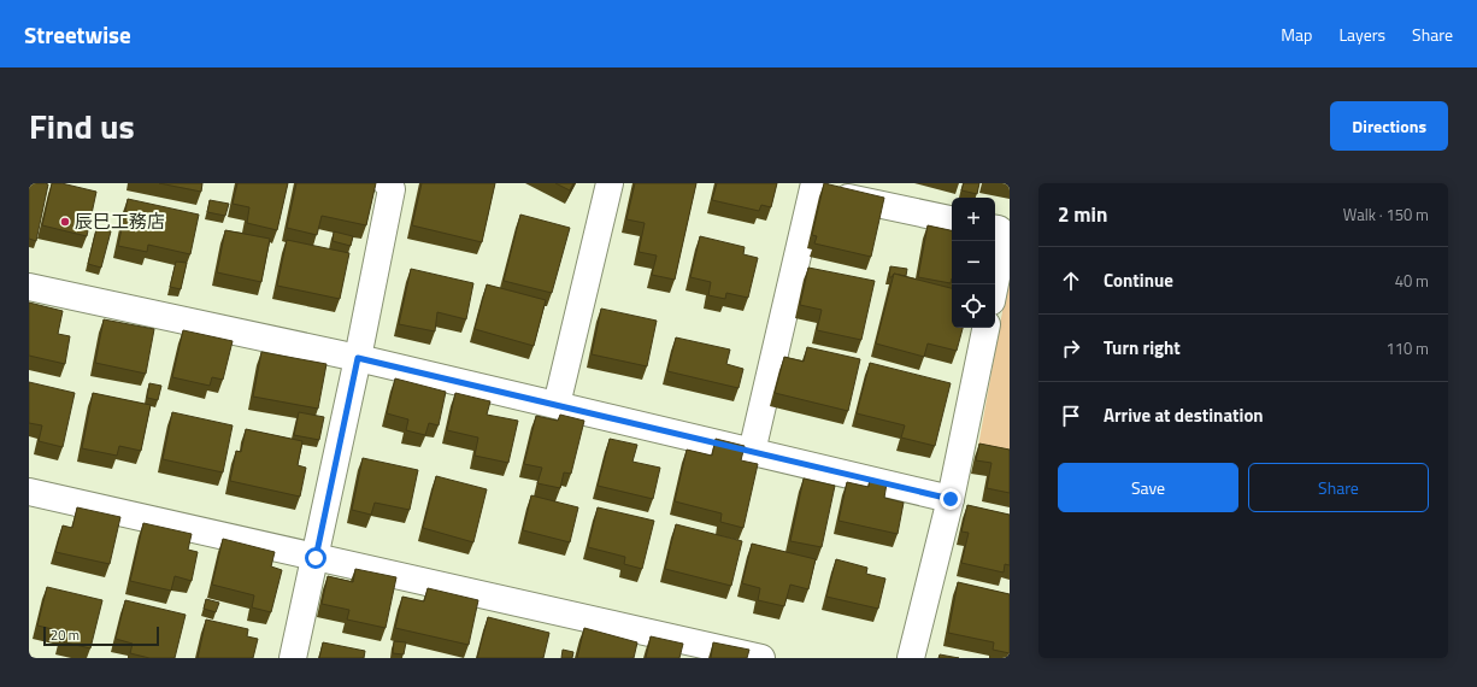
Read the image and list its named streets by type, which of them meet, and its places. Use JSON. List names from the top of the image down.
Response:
{
  "places": ["辰巳工務店"],
  "scale_bar": "20 m",
  "page": {
    "header": "Streetwise",
    "nav": ["Map", "Layers", "Share"],
    "title": "Find us",
    "buttons": [
      "Directions",
      ["Save", "Share"]
    ],
    "heading": ["2 min", "Walk · 150 m"],
    "map_buttons": ["+", "−"],
    "list": [
      ["Continue", "40 m"],
      ["Turn right", "110 m"],
      "Arrive at destination"
    ],
    "scale": "20 m"
  }
}
